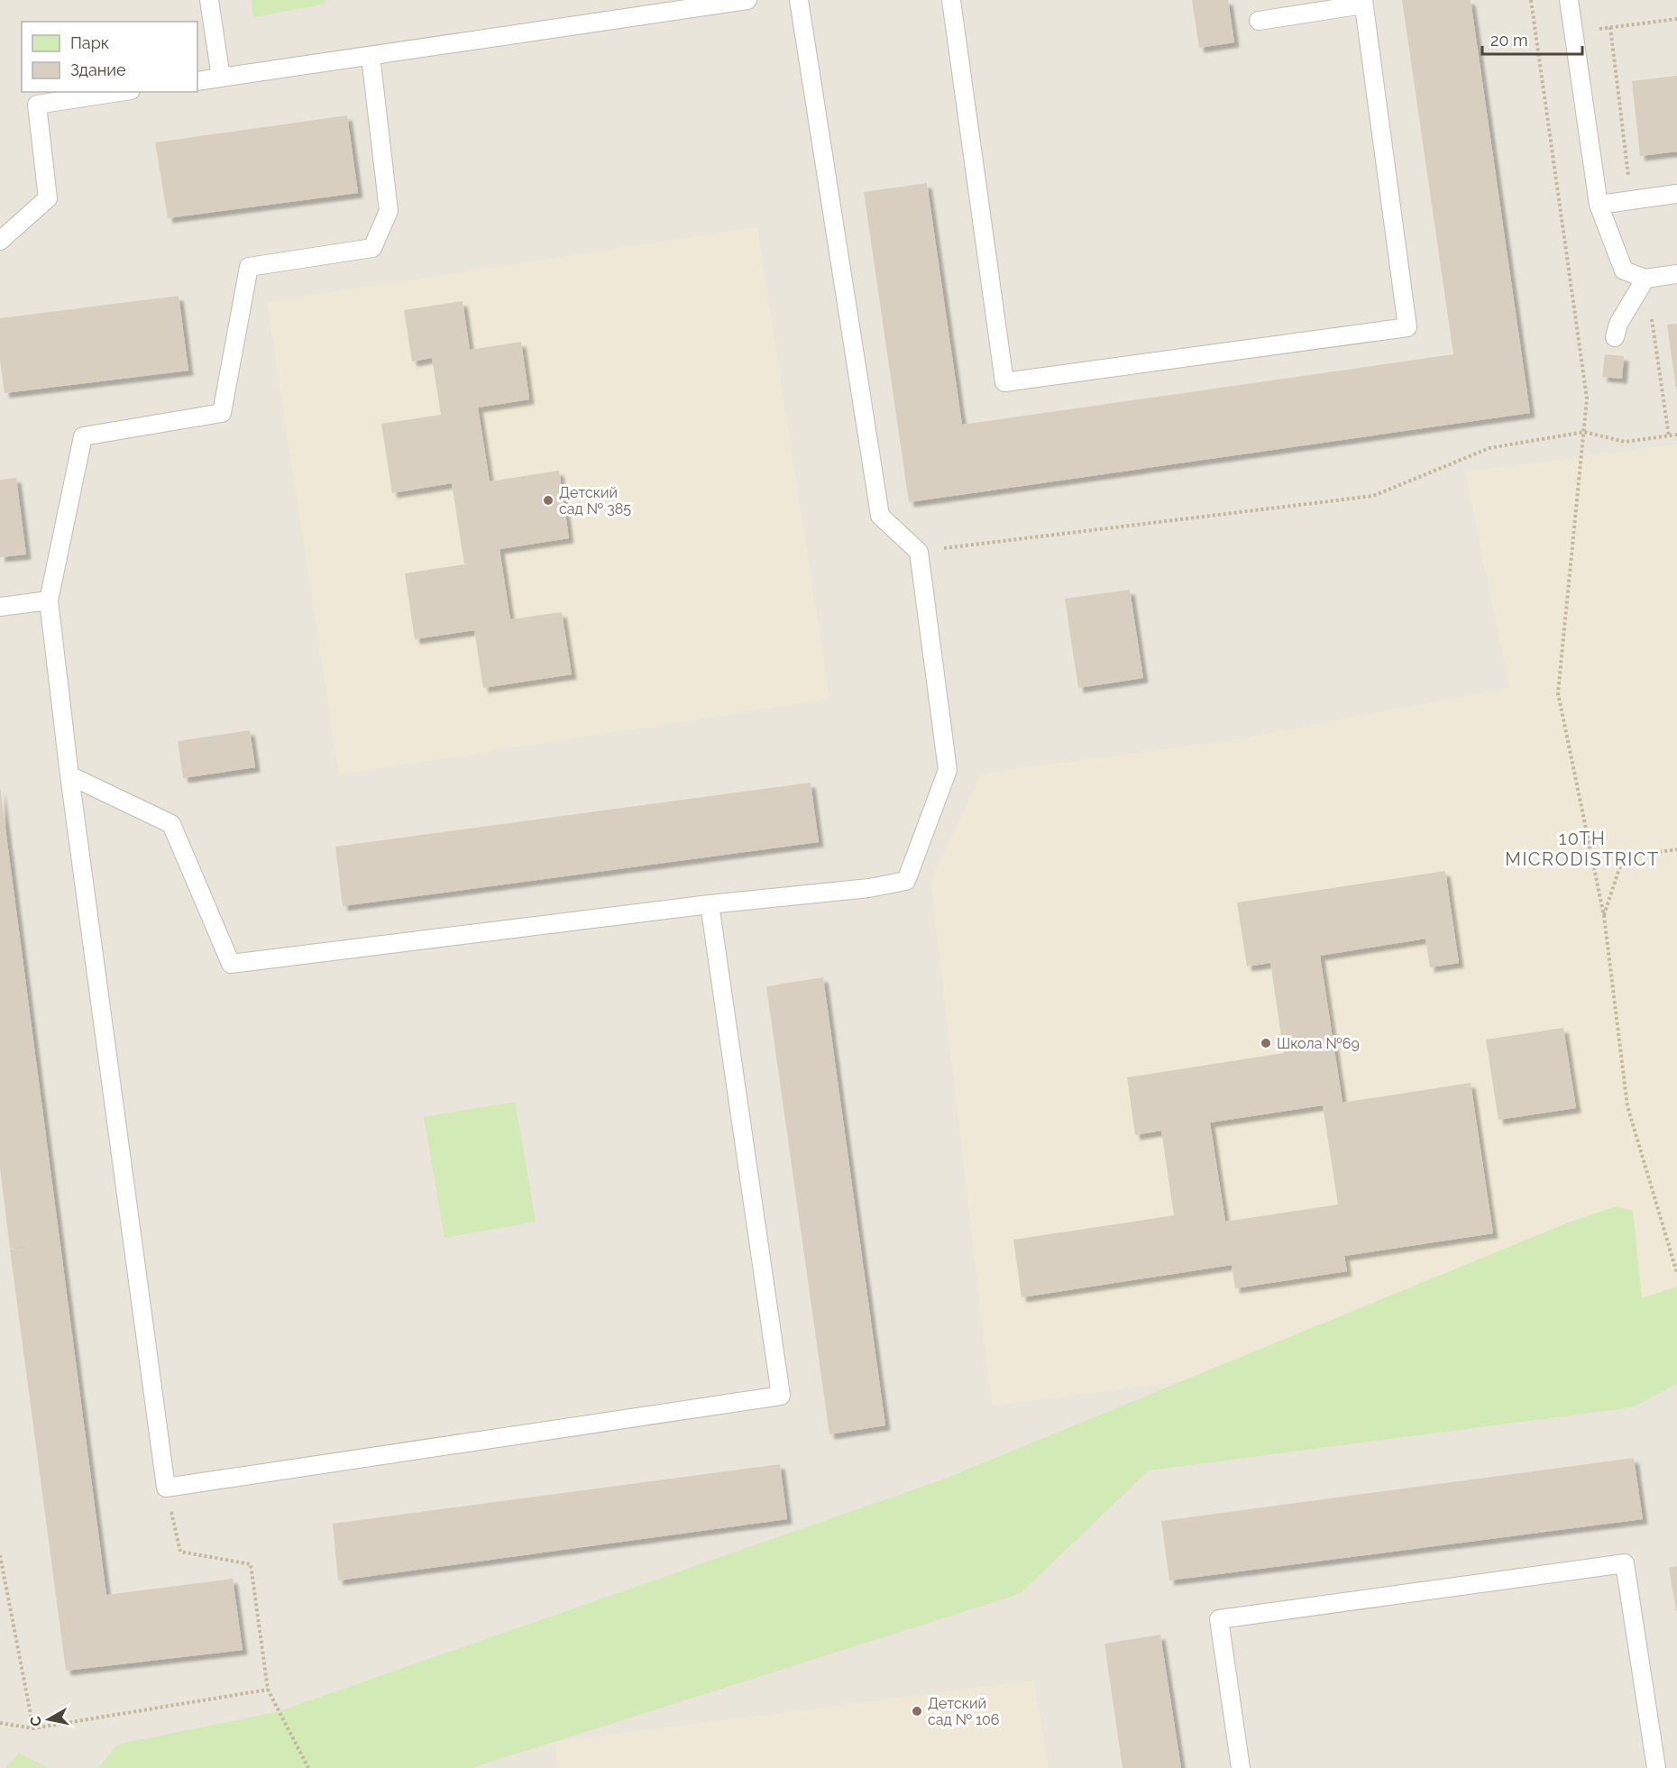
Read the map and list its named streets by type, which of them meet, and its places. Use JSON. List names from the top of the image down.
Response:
{
  "districts": ["10TH MICRODISTRICT"],
  "places": ["Детский сад № 385", "Школа №69", "Детский сад № 106"],
  "legend": ["Парк", "Здание"],
  "scale_bar": "20 m",
  "north": "left"
}
